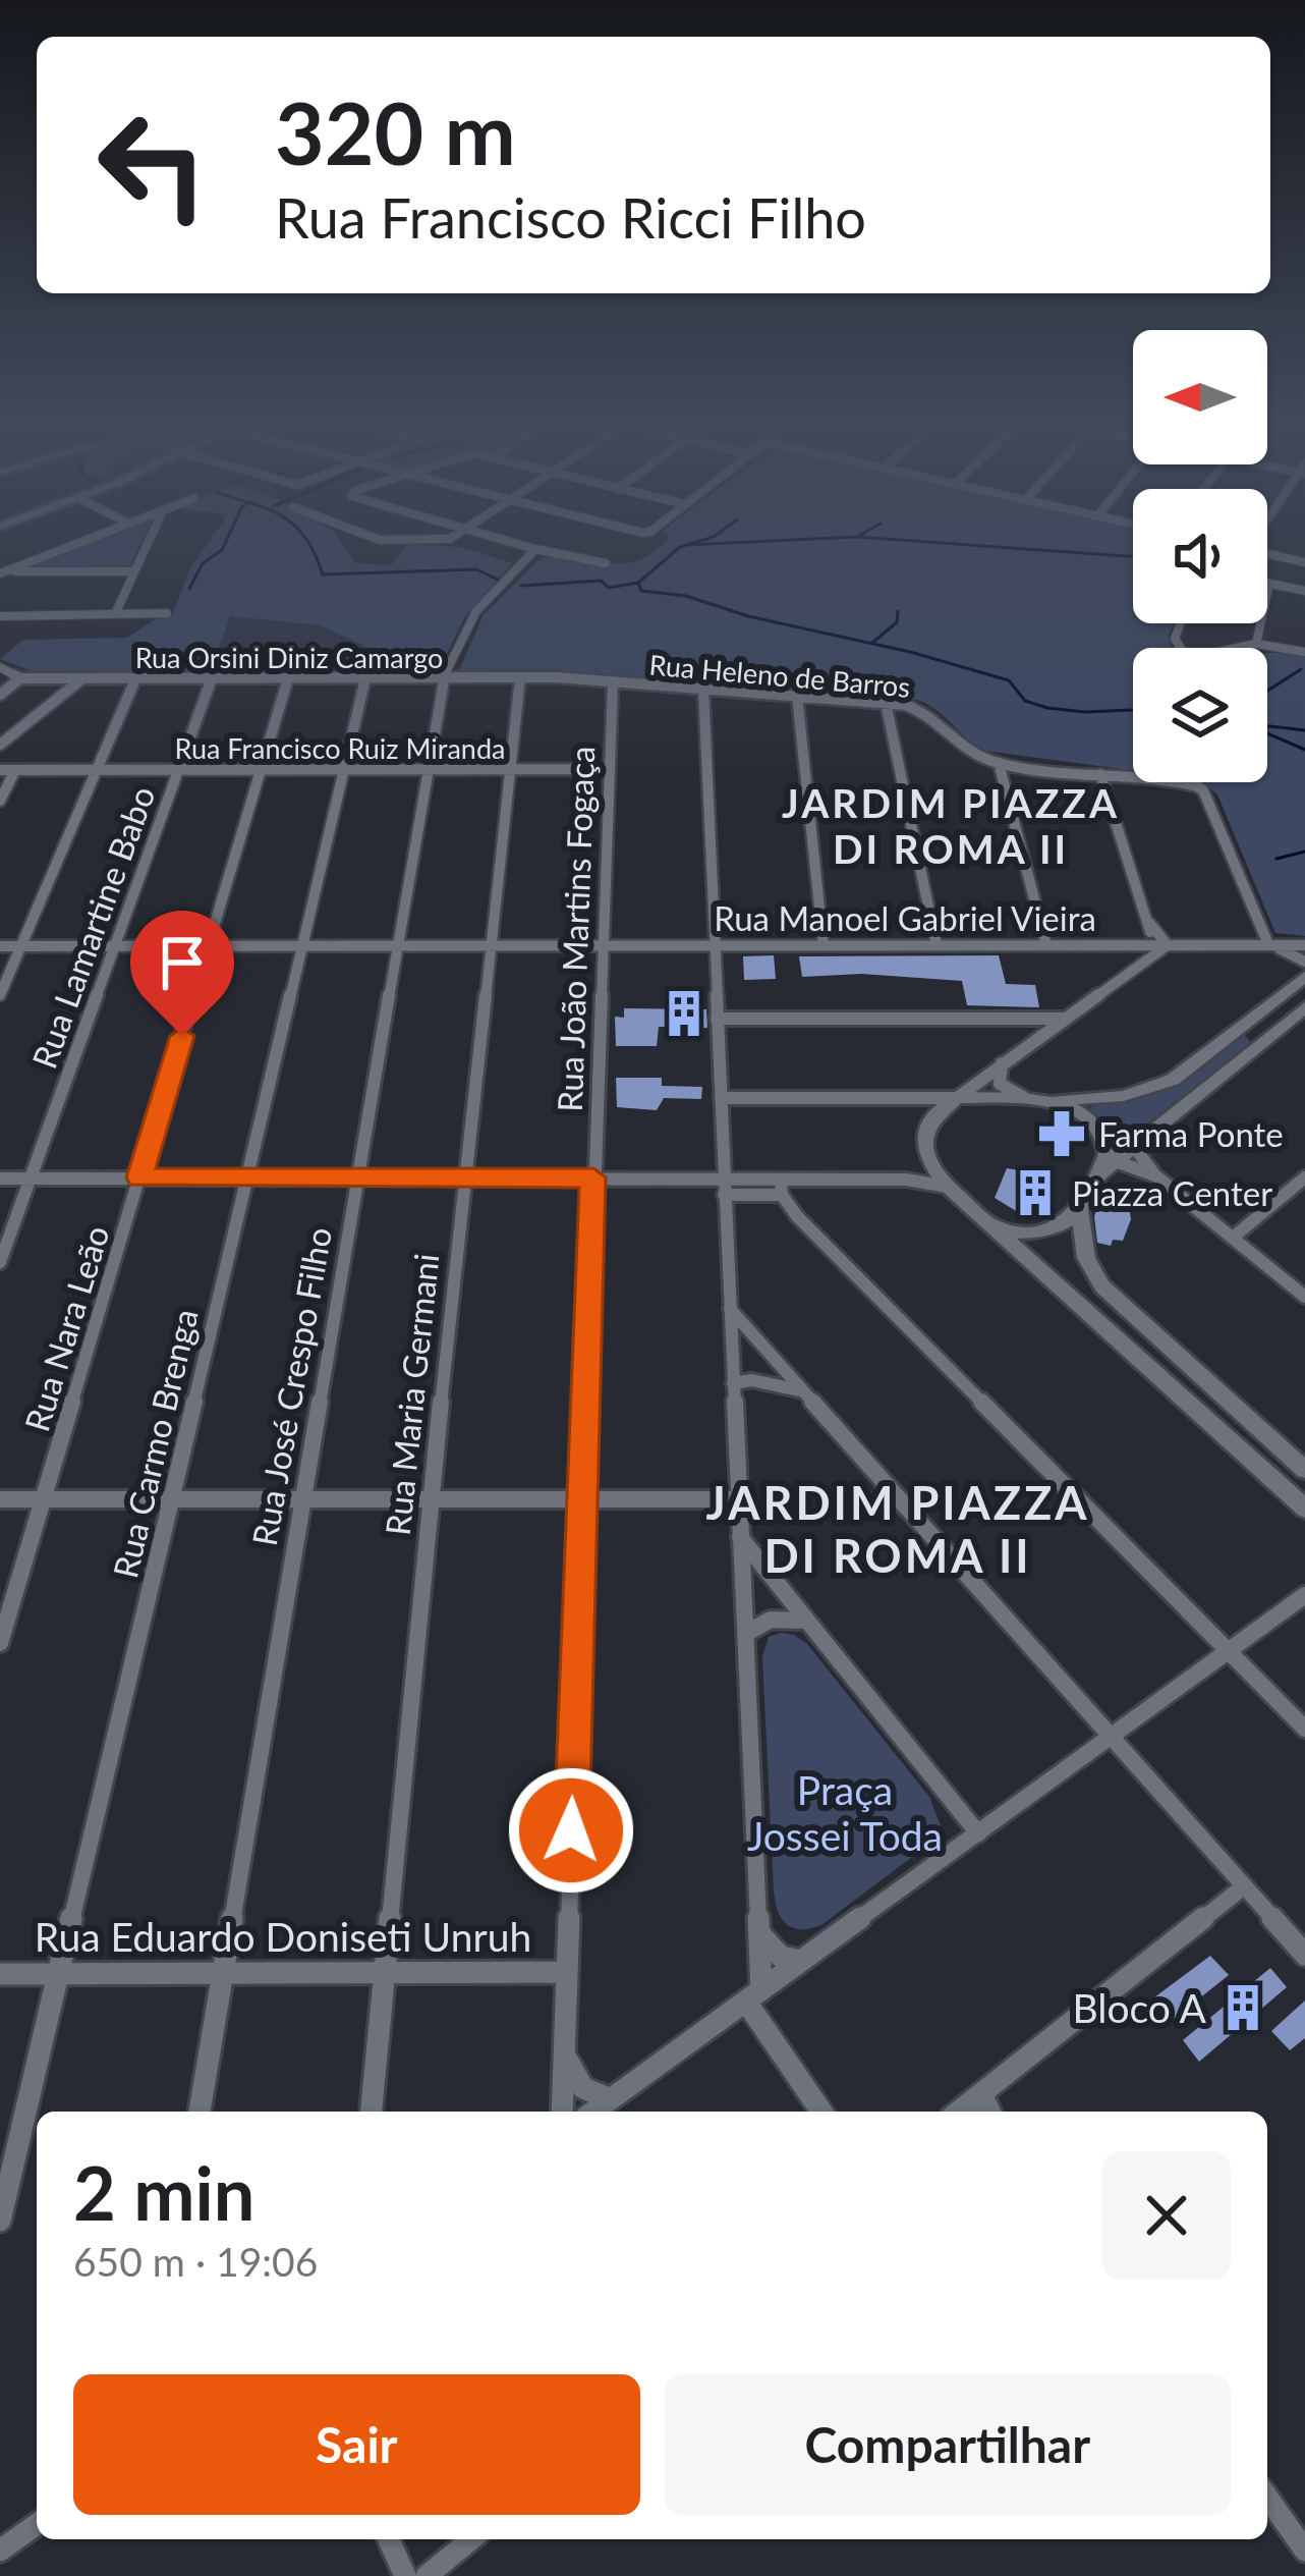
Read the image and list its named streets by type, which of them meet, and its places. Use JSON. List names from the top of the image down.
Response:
{
  "streets": {
    "street": [
      "Rua Orsini Diniz Camargo",
      "Rua Heleno de Barros",
      "Rua Francisco Ruiz Miranda",
      "Rua Manoel Gabriel Vieira",
      "Rua Lamartine Babo",
      "Rua João Martins Fogaça",
      "Rua Nara Leão",
      "Rua José Crespo Filho",
      "Rua Maria Germani",
      "Rua Carmo Brenga",
      "Rua Eduardo Doniseti Unruh"
    ]
  },
  "crossings": [
    ["Rua Orsini Diniz Camargo", "Rua Heleno de Barros"],
    ["Rua Orsini Diniz Camargo", "Rua Lamartine Babo"],
    ["Rua Orsini Diniz Camargo", "Rua Nara Leão"],
    ["Rua Orsini Diniz Camargo", "Rua José Crespo Filho"],
    ["Rua Orsini Diniz Camargo", "Rua Maria Germani"],
    ["Rua Orsini Diniz Camargo", "Rua Carmo Brenga"],
    ["Rua Heleno de Barros", "Rua Manoel Gabriel Vieira"],
    ["Rua Heleno de Barros", "Rua João Martins Fogaça"],
    ["Rua Francisco Ruiz Miranda", "Rua Lamartine Babo"],
    ["Rua Francisco Ruiz Miranda", "Rua João Martins Fogaça"],
    ["Rua Francisco Ruiz Miranda", "Rua Nara Leão"],
    ["Rua Francisco Ruiz Miranda", "Rua José Crespo Filho"],
    ["Rua Francisco Ruiz Miranda", "Rua Maria Germani"],
    ["Rua Francisco Ruiz Miranda", "Rua Carmo Brenga"],
    ["Rua Manoel Gabriel Vieira", "Rua Lamartine Babo"],
    ["Rua Manoel Gabriel Vieira", "Rua João Martins Fogaça"],
    ["Rua Manoel Gabriel Vieira", "Rua Nara Leão"],
    ["Rua Manoel Gabriel Vieira", "Rua José Crespo Filho"],
    ["Rua Manoel Gabriel Vieira", "Rua Maria Germani"],
    ["Rua Manoel Gabriel Vieira", "Rua Carmo Brenga"],
    ["Rua João Martins Fogaça", "Rua Eduardo Doniseti Unruh"],
    ["Rua José Crespo Filho", "Rua Eduardo Doniseti Unruh"],
    ["Rua Maria Germani", "Rua Eduardo Doniseti Unruh"],
    ["Rua Carmo Brenga", "Rua Eduardo Doniseti Unruh"]
  ],
  "districts": ["JARDIM PIAZZA DI ROMA II", "JARDIM PIAZZA DI ROMA II"],
  "parks": ["Praça Jossei Toda"],
  "places": {
    "building": ["ㅤ", "Piazza Center", "Bloco A"],
    "pharmacy": ["Farma Ponte"]
  },
  "north": "left",
  "page": {
    "turn": ["320 m", "Rua Francisco Ricci Filho"],
    "heading": ["2 min", "650 m · 19:06"],
    "buttons": ["Sair", "Compartilhar"]
  }
}
